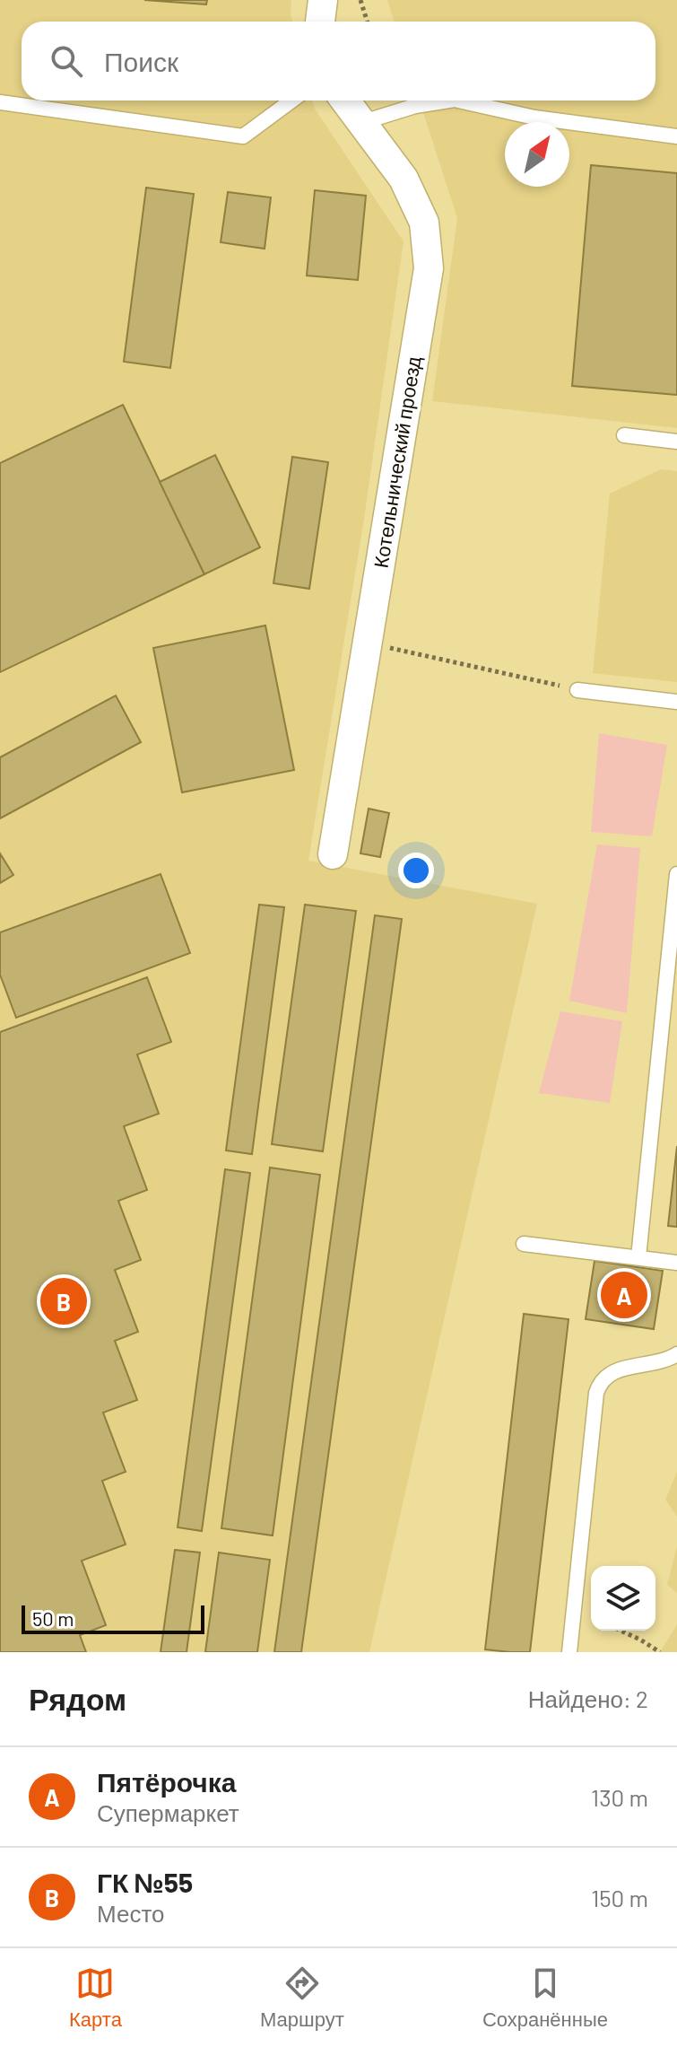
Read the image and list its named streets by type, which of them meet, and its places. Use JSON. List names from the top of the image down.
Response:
{
  "streets": {
    "street": ["Котельнический проезд"]
  },
  "scale_bar": "50 m",
  "north": "top right",
  "page": {
    "search": "Поиск",
    "pins": ["A", "B"],
    "scale": "50 m",
    "heading": ["Рядом", "Найдено: 2"],
    "list": [
      {
        "mark": "A",
        "name": "Пятёрочка",
        "note": "Супермаркет",
        "value": "130 m"
      },
      {
        "mark": "B",
        "name": "ГК №55",
        "note": "Место",
        "value": "150 m"
      }
    ],
    "nav": ["Карта", "Маршрут", "Сохранённые"]
  }
}
